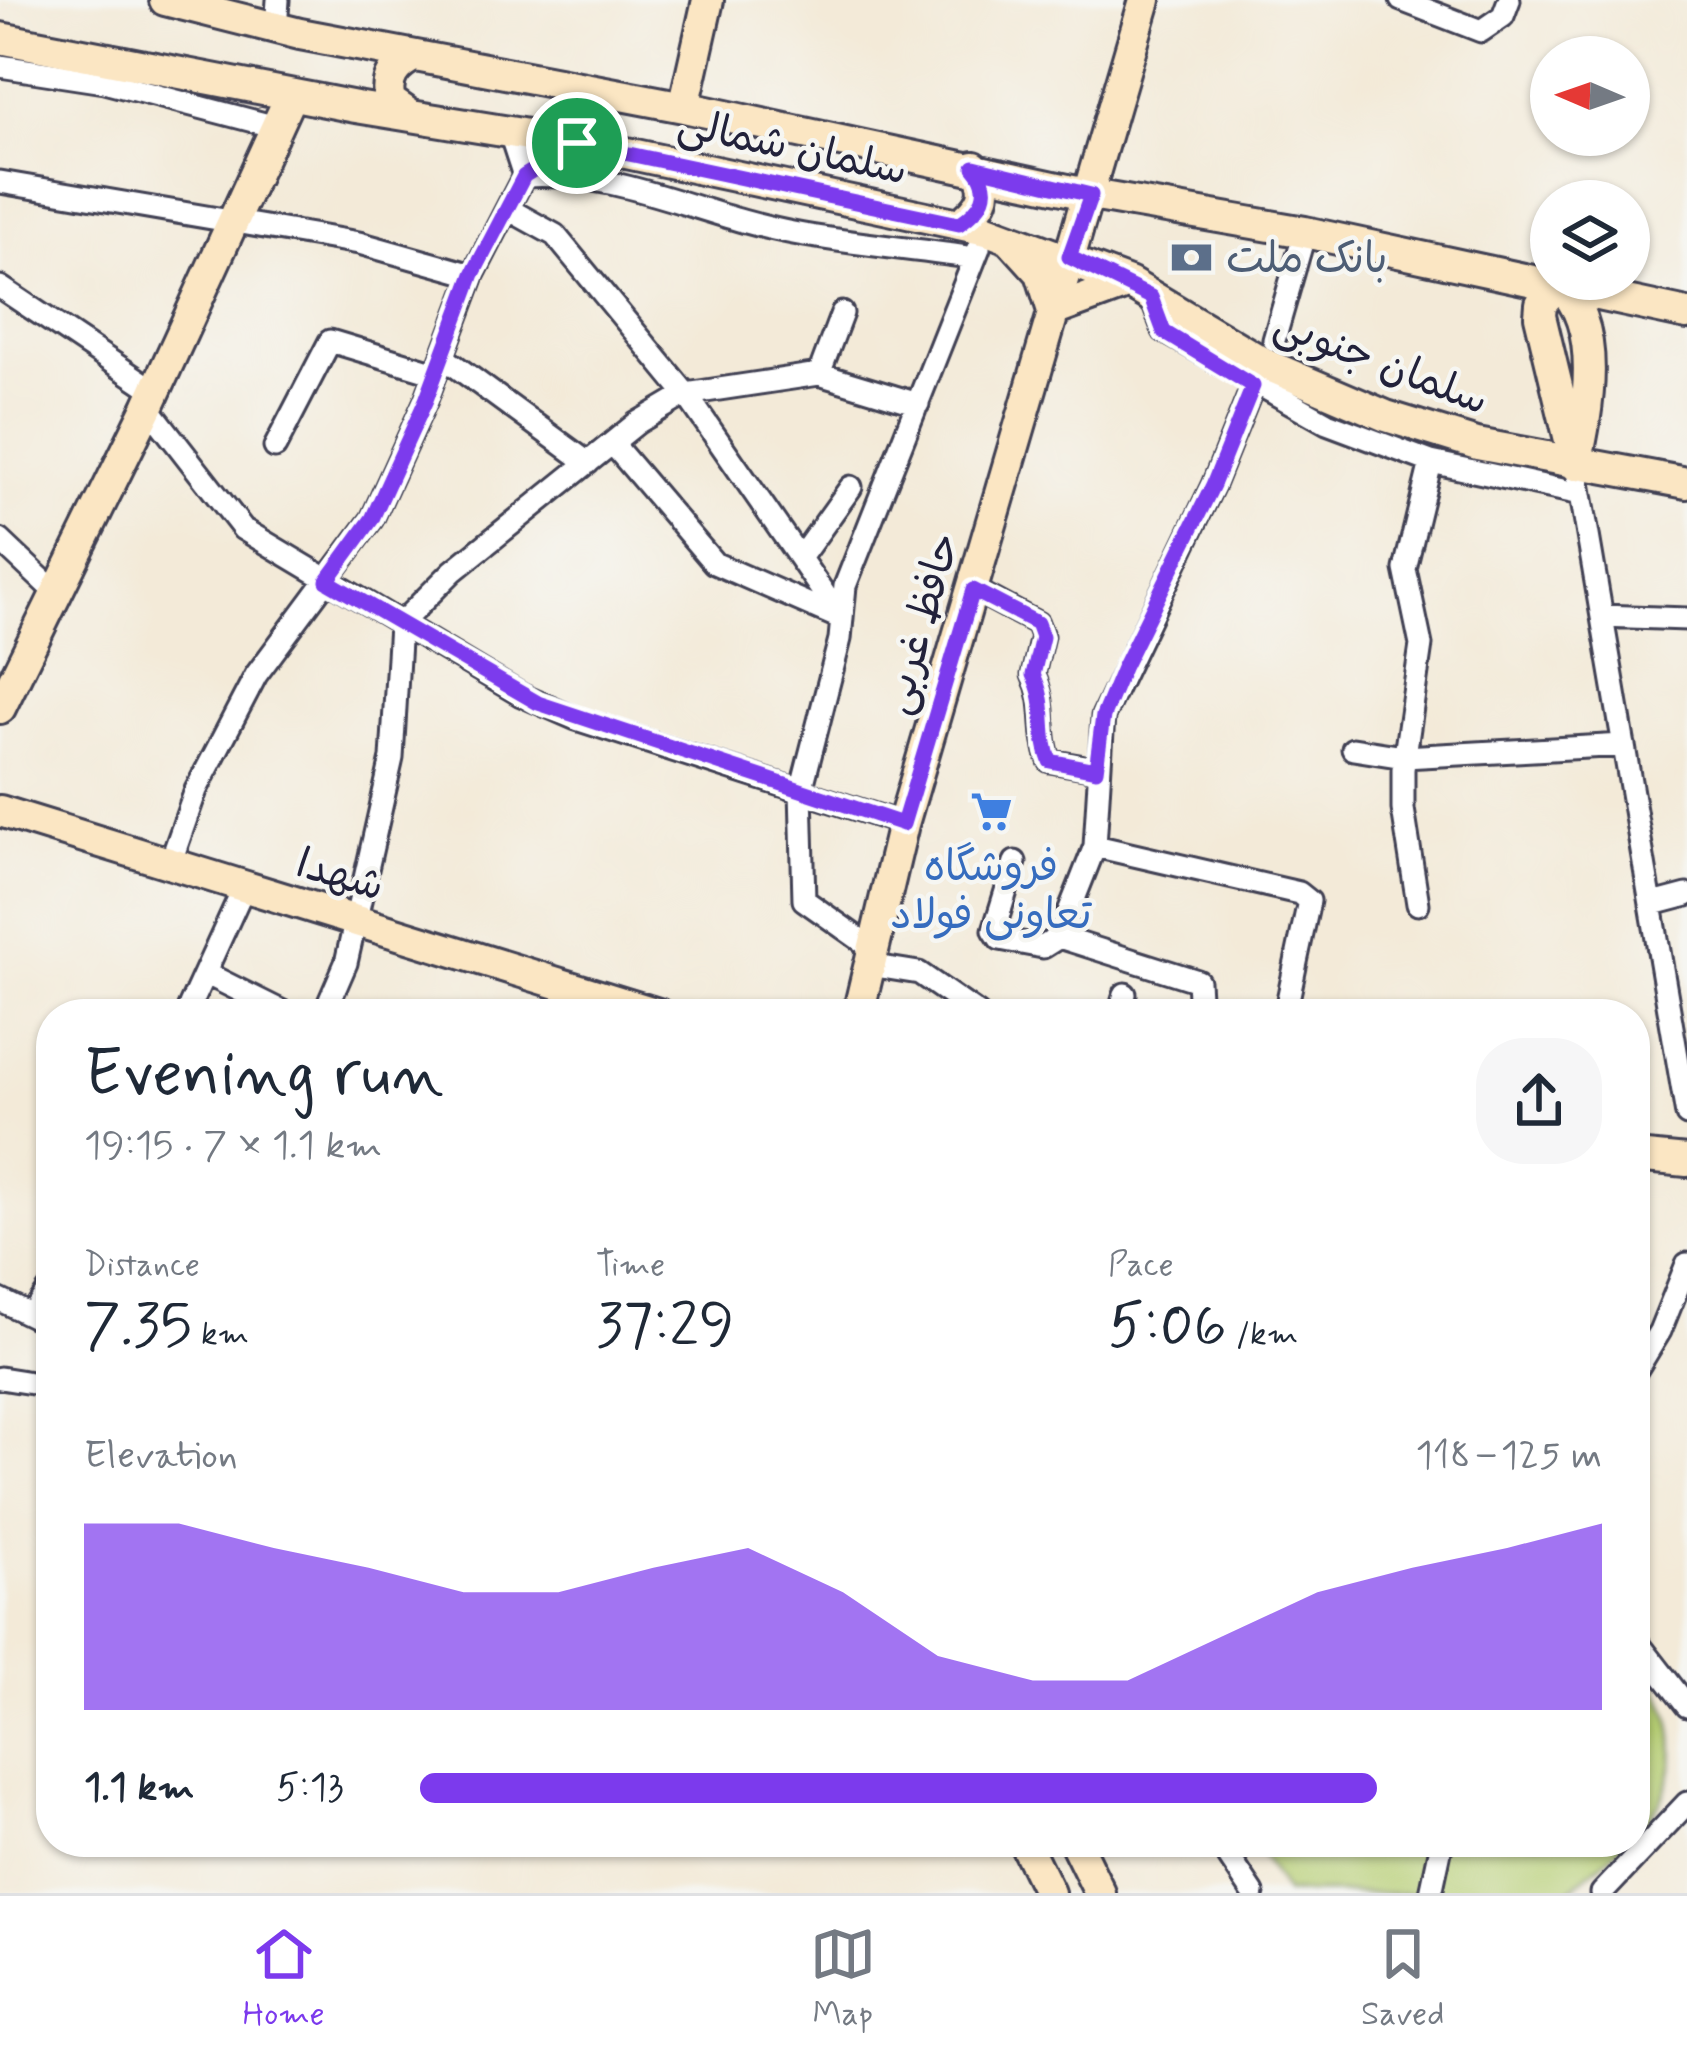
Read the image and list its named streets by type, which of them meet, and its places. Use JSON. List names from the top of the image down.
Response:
{
  "streets": {
    "main road": [
      "سلمان شمالی",
      "سلمان جنوبی",
      "حافظ غربی",
      "شهدا"
    ]
  },
  "crossings": [
    ["سلمان شمالی", "سلمان جنوبی"],
    ["سلمان شمالی", "حافظ غربی"],
    ["سلمان جنوبی", "حافظ غربی"]
  ],
  "places": {
    "bank": ["بانک ملت"],
    "supermarket": ["فروشگاه تعاونی فولاد"]
  },
  "north": "left",
  "page": {
    "heading": ["Evening run", "19:15 · 7 × 1.1 km"],
    "stats": [
      ["Distance", "7.35 km"],
      ["Time", "37:29"],
      ["Pace", "5:06 /km"]
    ],
    "chart": ["Elevation", "118–125 m"],
    "list": [
      {
        "name": "1.1 km",
        "note": "5:13"
      }
    ],
    "tabs": ["Home", "Map", "Saved"]
  }
}
